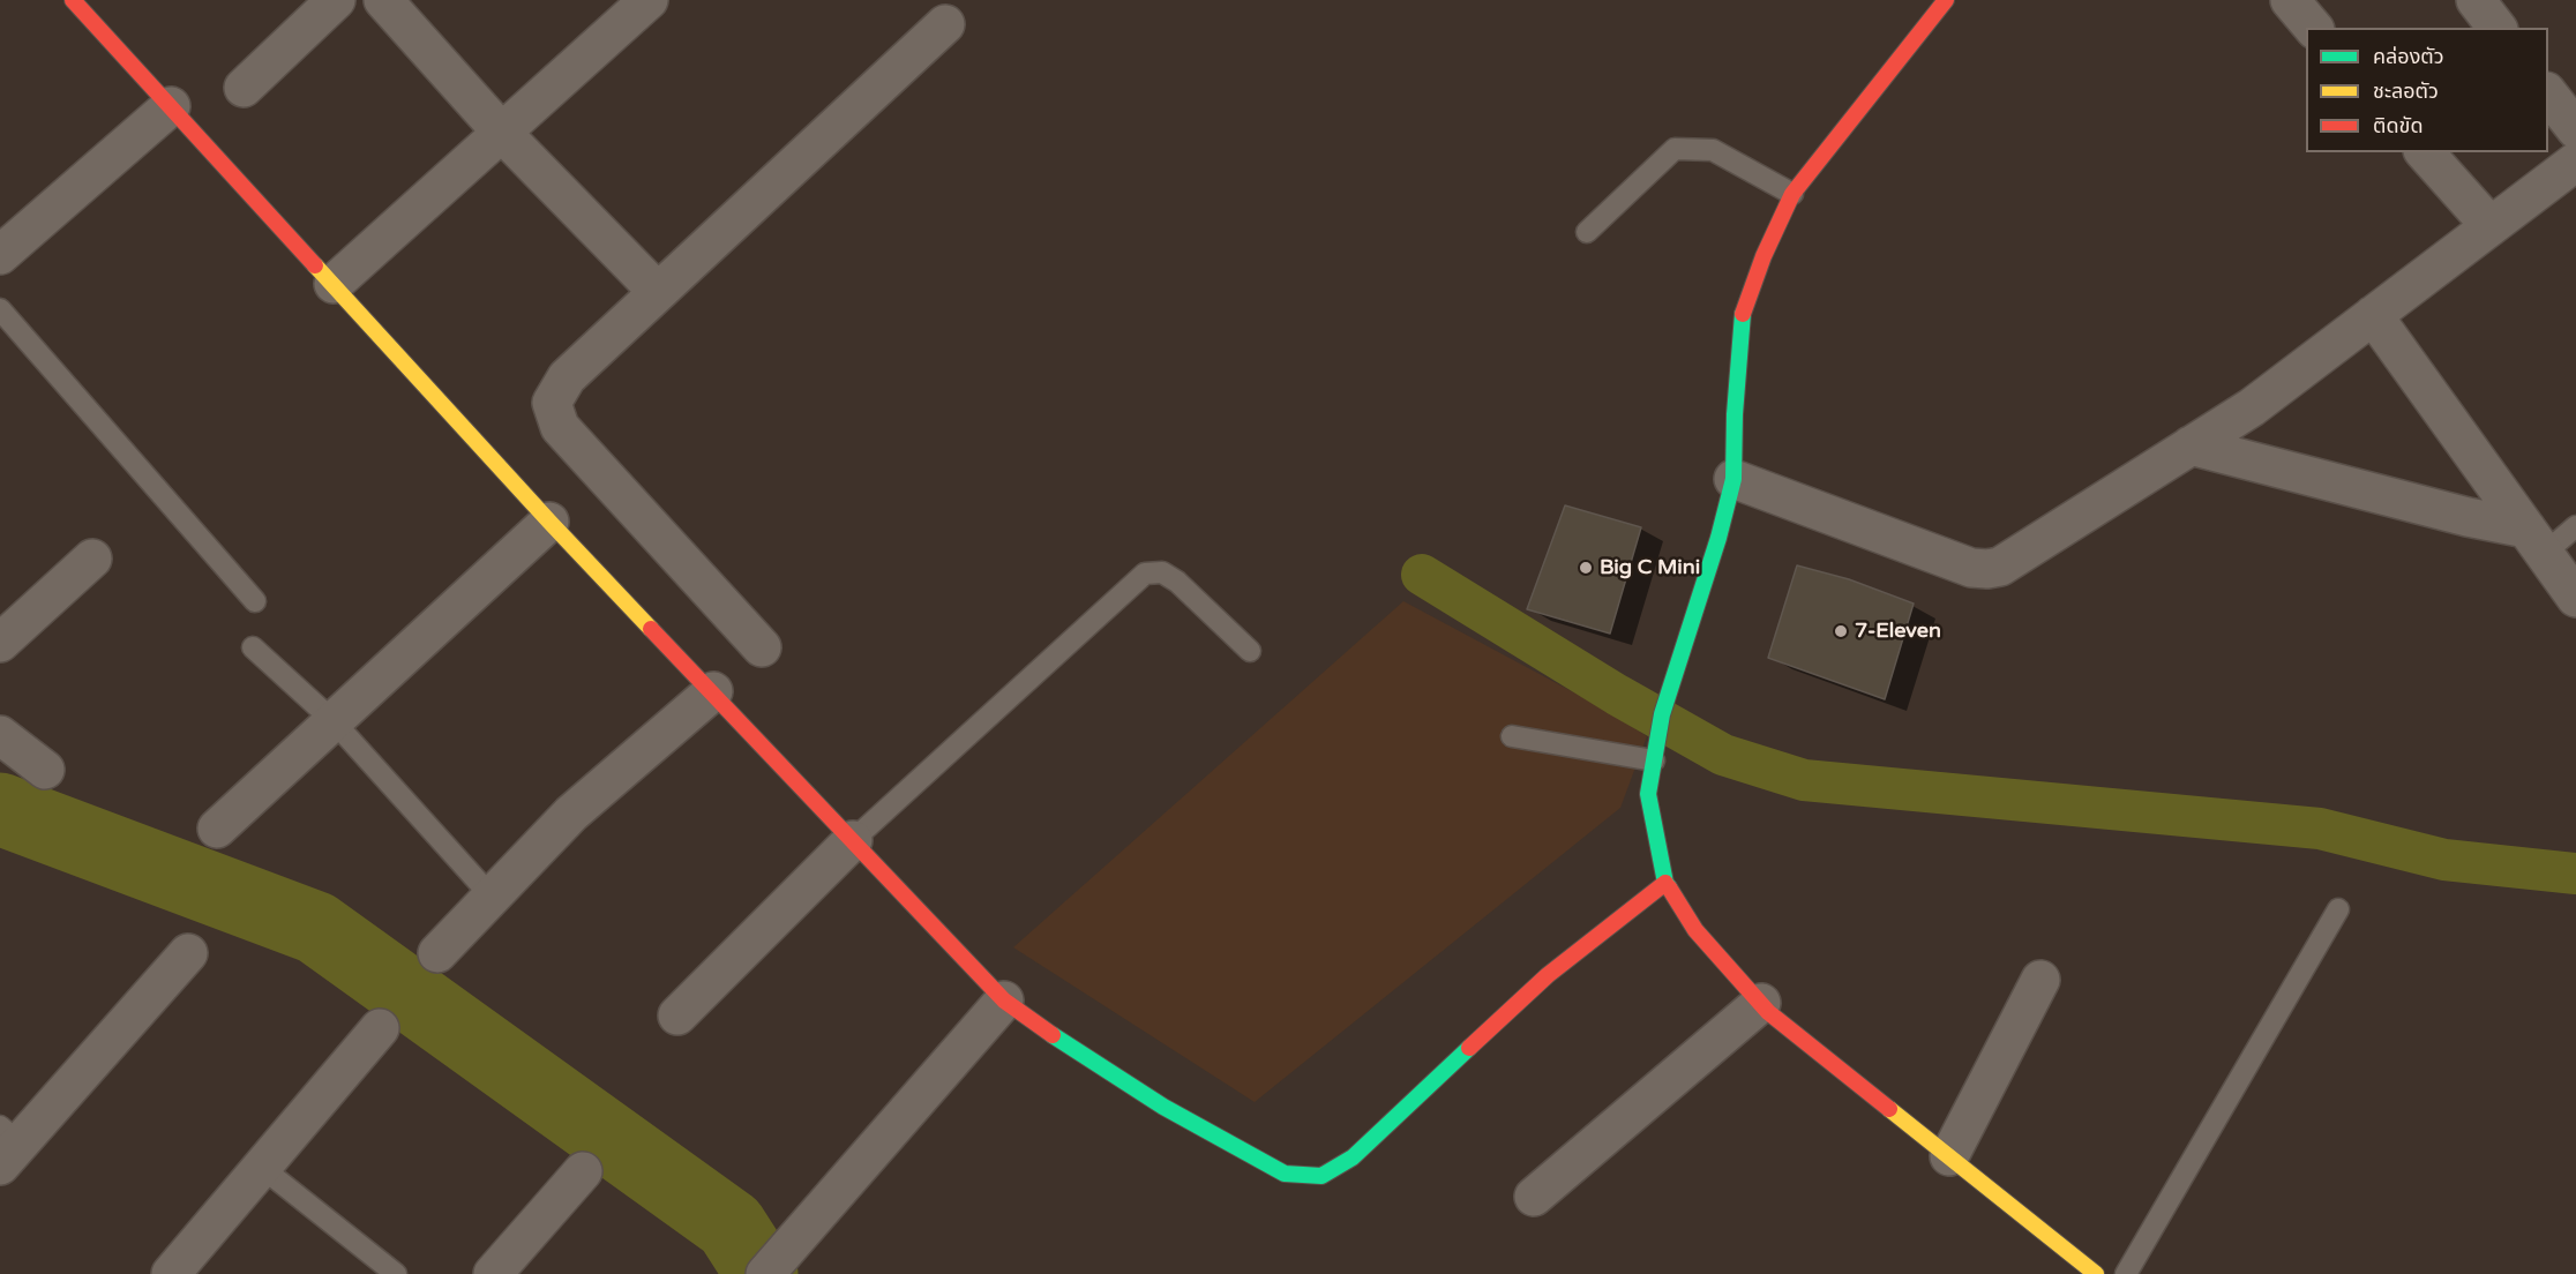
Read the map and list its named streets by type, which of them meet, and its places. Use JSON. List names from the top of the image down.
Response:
{
  "places": ["Big C Mini", "7-Eleven"],
  "legend": ["คล่องตัว", "ชะลอตัว", "ติดขัด"]
}
